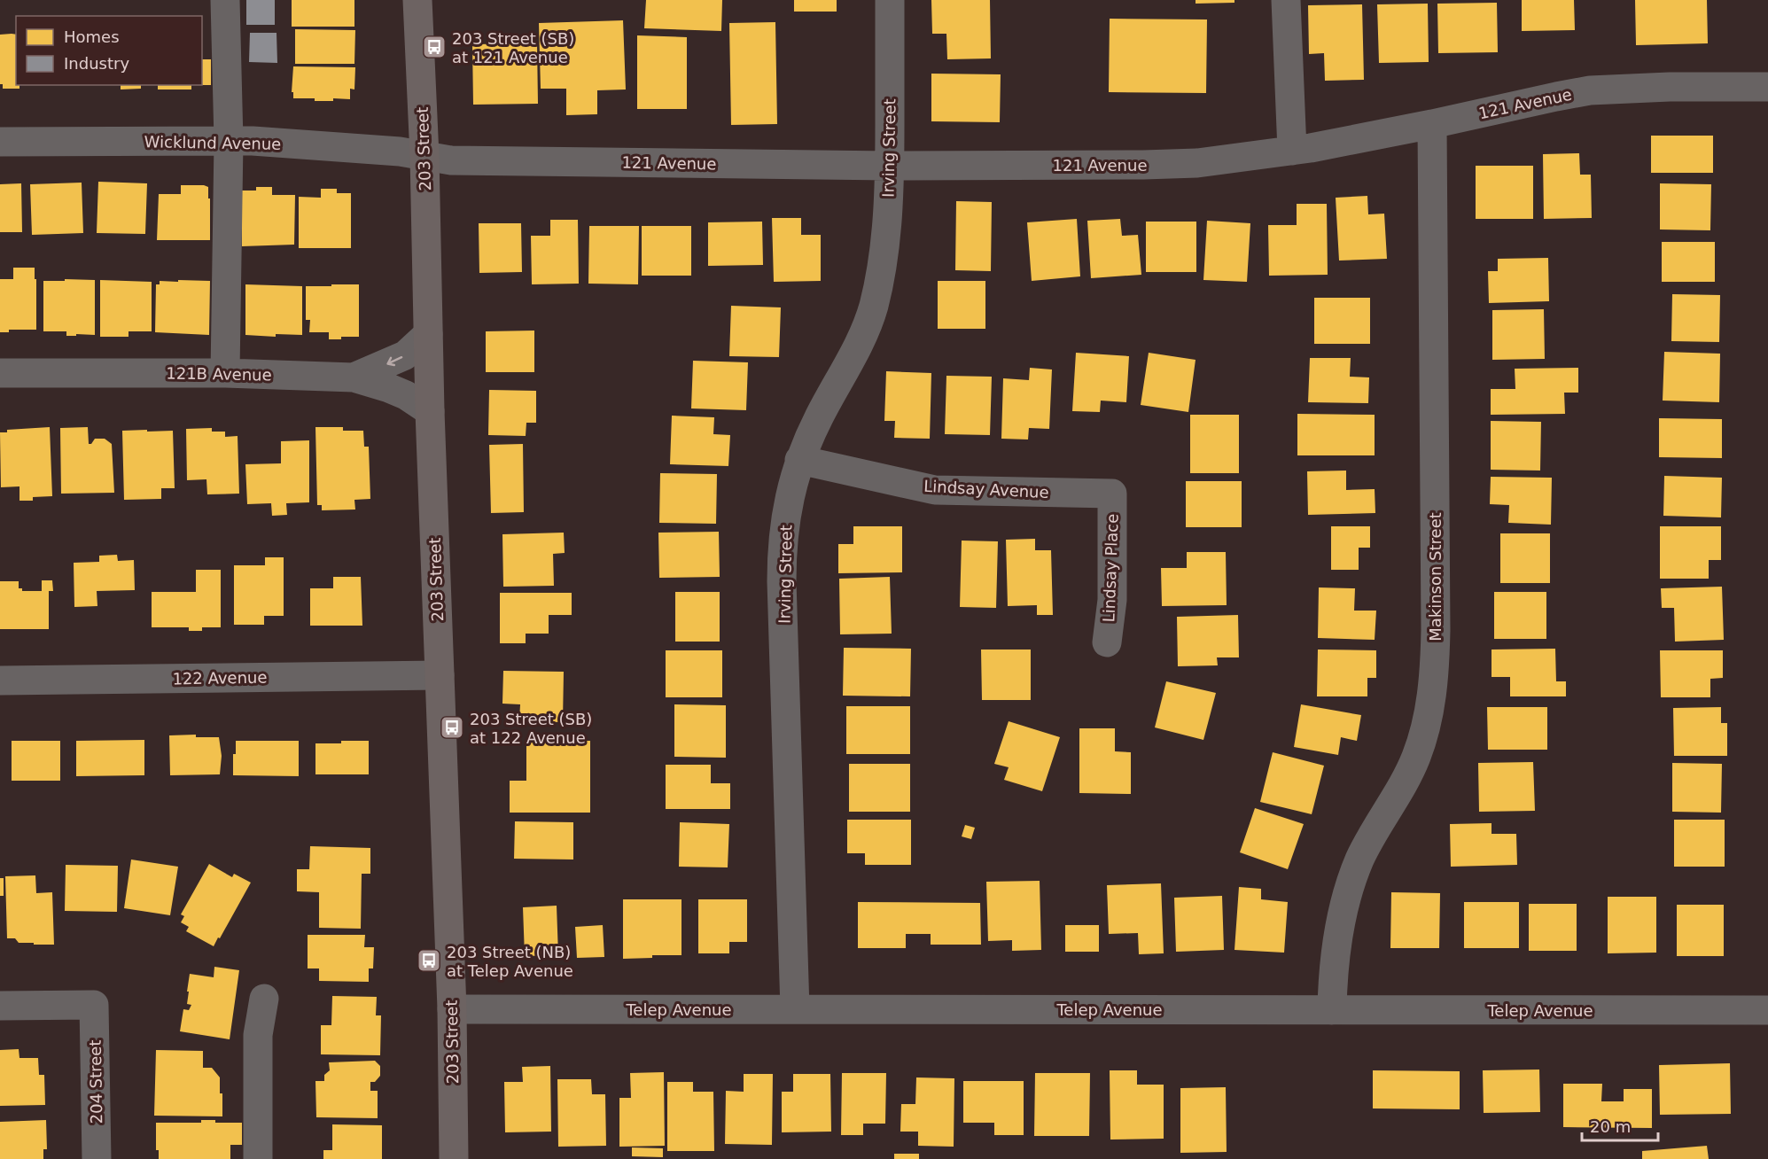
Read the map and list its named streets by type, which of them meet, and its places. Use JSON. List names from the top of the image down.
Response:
{
  "streets": {
    "main road": ["203 Street"],
    "street": [
      "121 Avenue",
      "Wicklund Avenue",
      "Irving Street",
      "121B Avenue",
      "Lindsay Avenue",
      "Lindsay Place",
      "Makinson Street",
      "122 Avenue",
      "Telep Avenue",
      "204 Street"
    ]
  },
  "crossings": [
    ["121 Avenue", "Wicklund Avenue"],
    ["121 Avenue", "Irving Street"],
    ["121 Avenue", "203 Street"],
    ["121 Avenue", "Makinson Street"],
    ["Wicklund Avenue", "203 Street"],
    ["Irving Street", "Lindsay Avenue"],
    ["Irving Street", "Telep Avenue"],
    ["203 Street", "121B Avenue"],
    ["203 Street", "122 Avenue"],
    ["203 Street", "Telep Avenue"],
    ["Lindsay Avenue", "Lindsay Place"],
    ["Makinson Street", "Telep Avenue"]
  ],
  "places": {
    "bus stop": ["203 Street (SB) at 121 Avenue", "203 Street (SB) at 122 Avenue", "203 Street (NB) at Telep Avenue"]
  },
  "legend": ["Homes", "Industry"],
  "scale_bar": "20 m"
}
